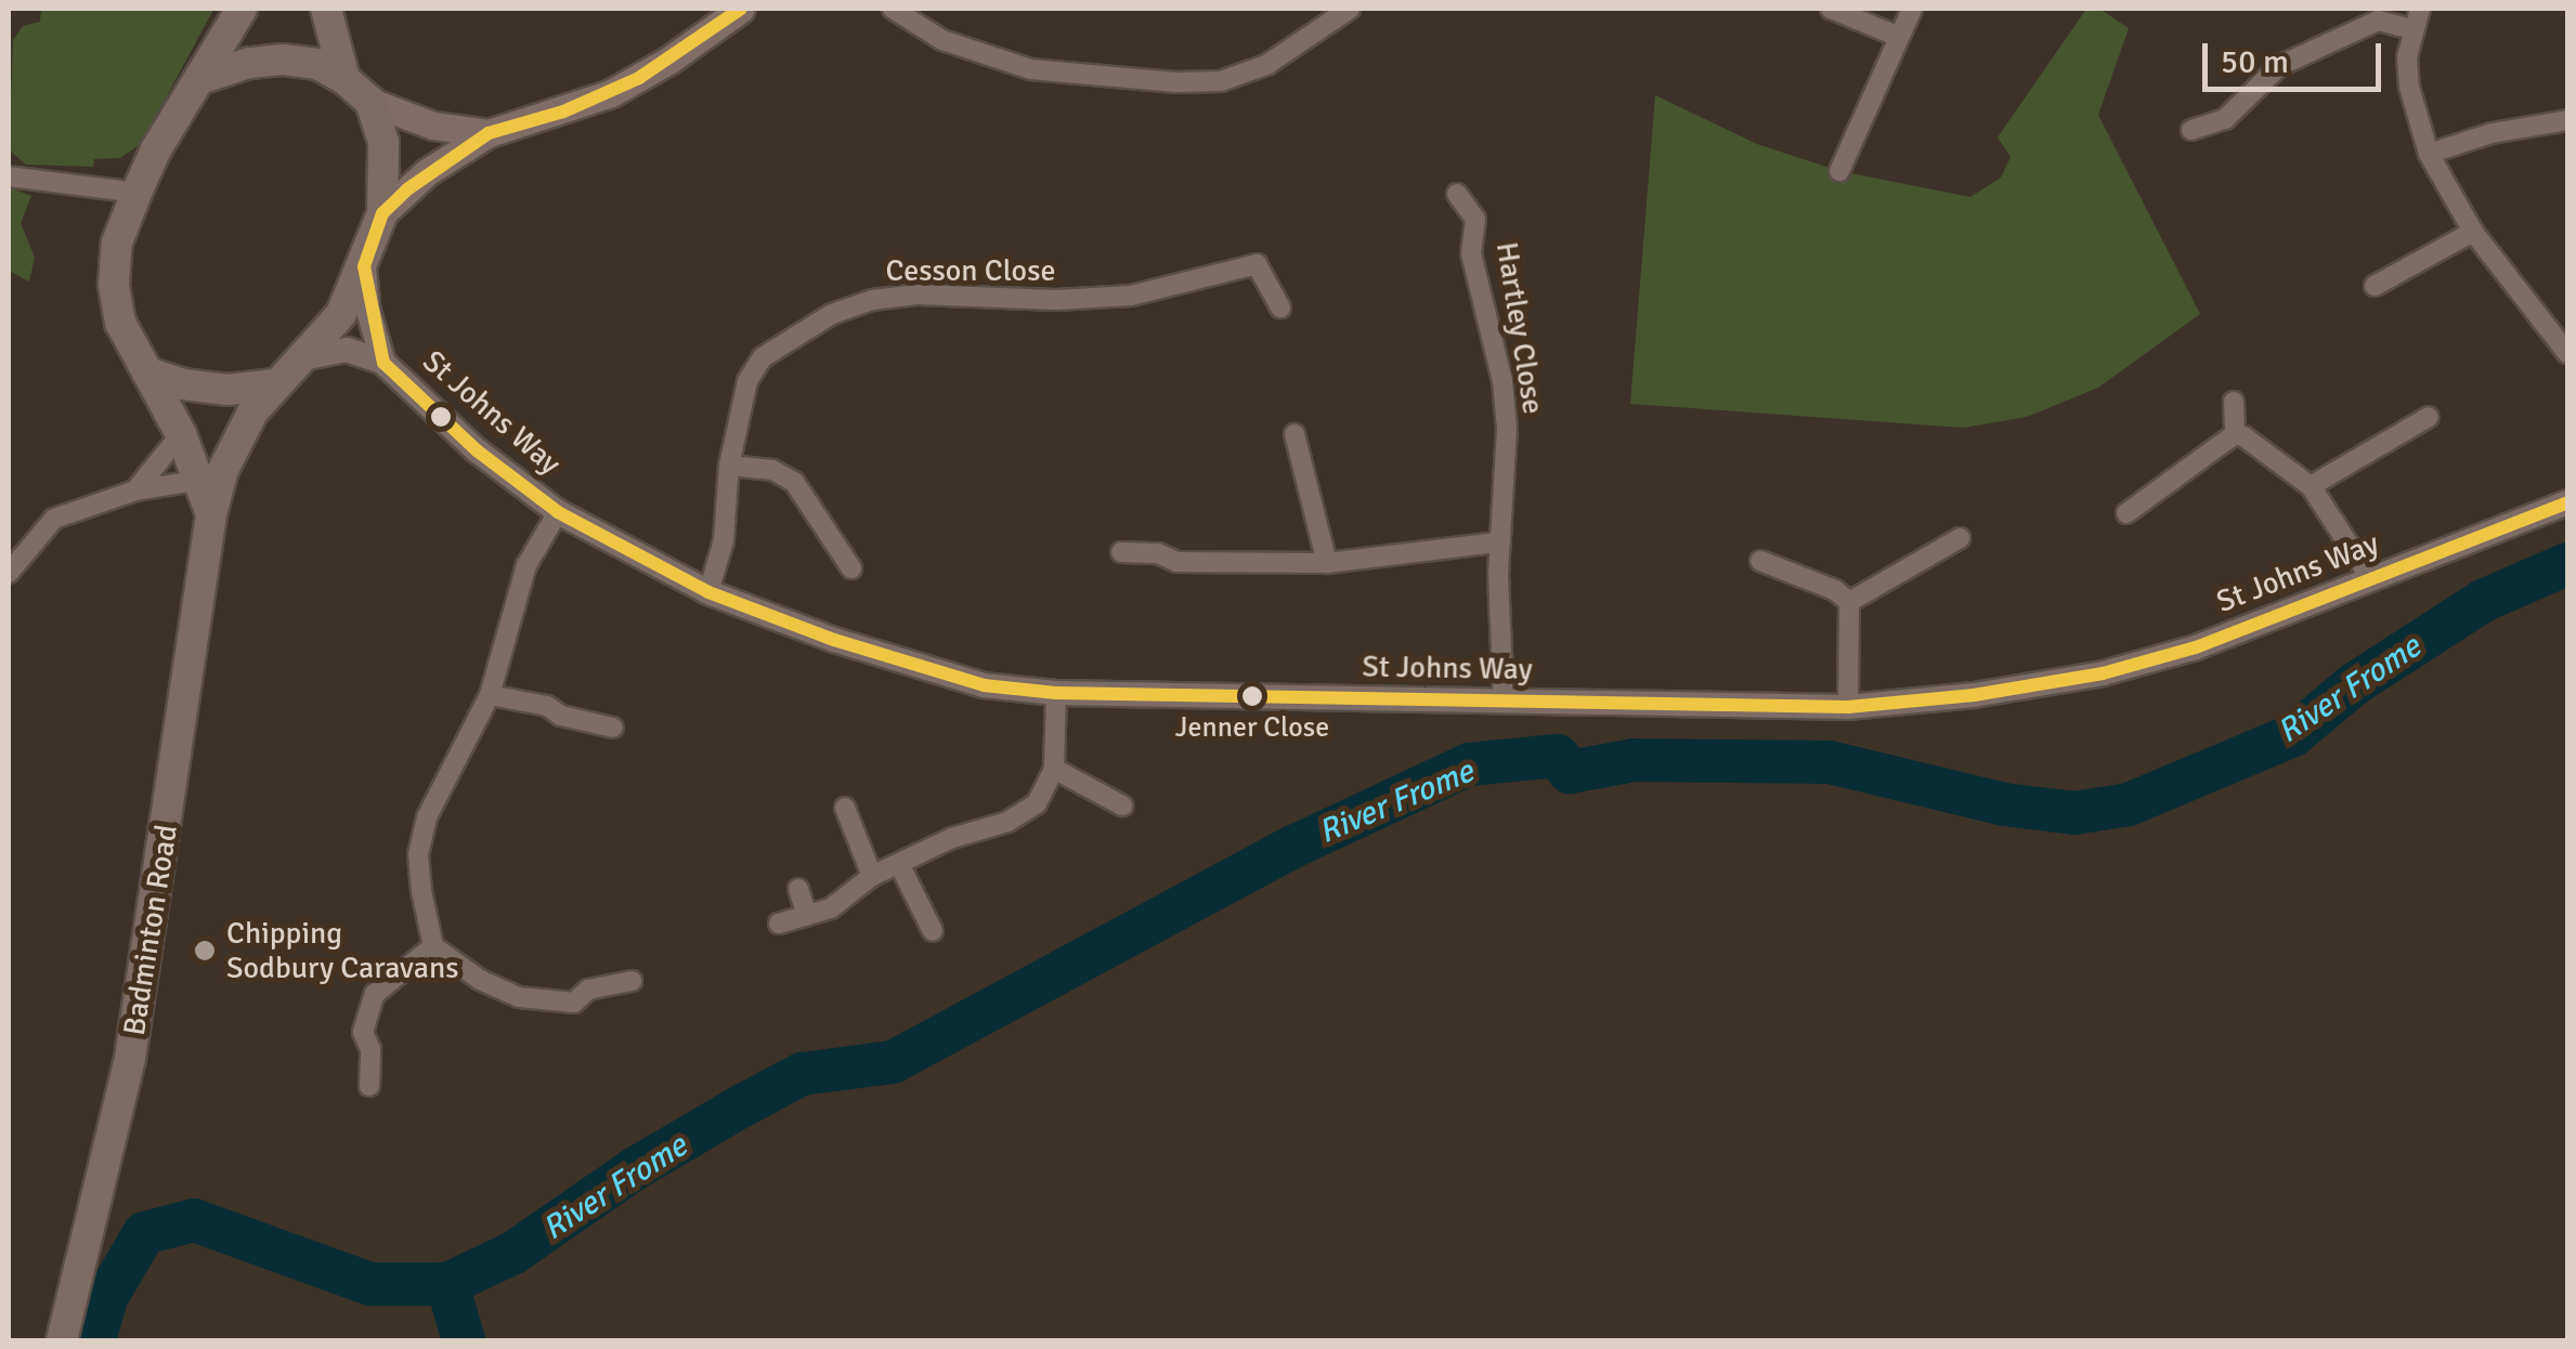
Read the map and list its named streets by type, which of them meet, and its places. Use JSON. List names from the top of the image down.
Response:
{
  "streets": {
    "main road": ["Badminton Road"],
    "street": ["Cesson Close", "Hartley Close", "St Johns Way"]
  },
  "crossings": [
    ["Cesson Close", "St Johns Way"],
    ["Hartley Close", "St Johns Way"],
    ["St Johns Way", "Badminton Road"]
  ],
  "water": ["River Frome"],
  "places": ["Jenner Close", "Chipping Sodbury Caravans"],
  "scale_bar": "50 m"
}
